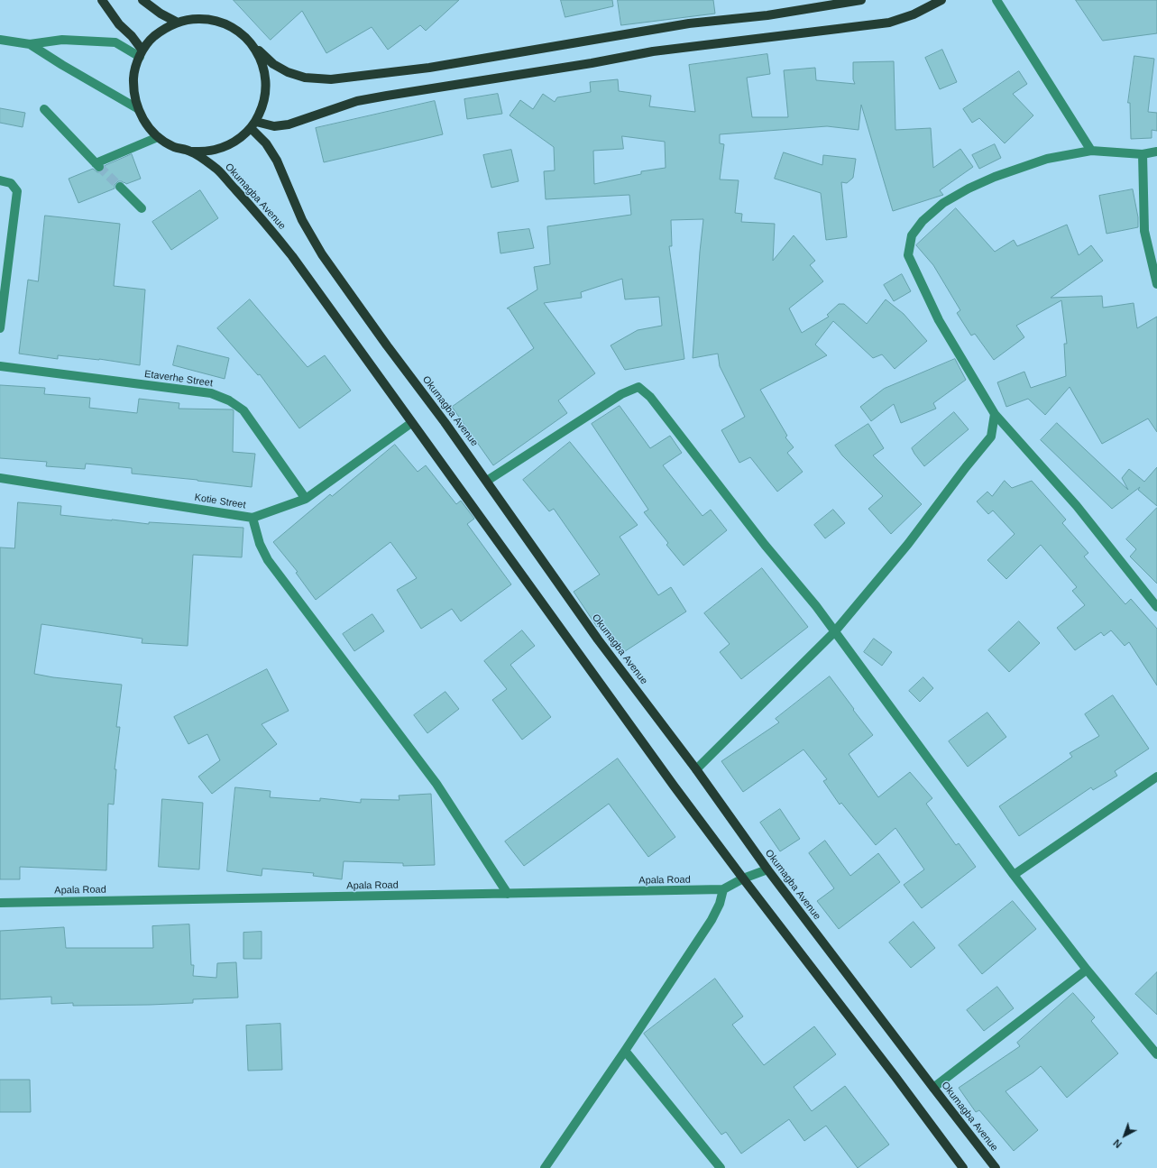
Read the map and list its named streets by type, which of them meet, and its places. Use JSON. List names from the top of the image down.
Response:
{
  "streets": {
    "main road": ["Okumagba Avenue"],
    "street": ["Etaverhe Street", "Kotie Street", "Apala Road"]
  },
  "crossings": [
    ["Okumagba Avenue", "Kotie Street"],
    ["Okumagba Avenue", "Apala Road"],
    ["Etaverhe Street", "Kotie Street"]
  ],
  "north": "bottom left"
}
